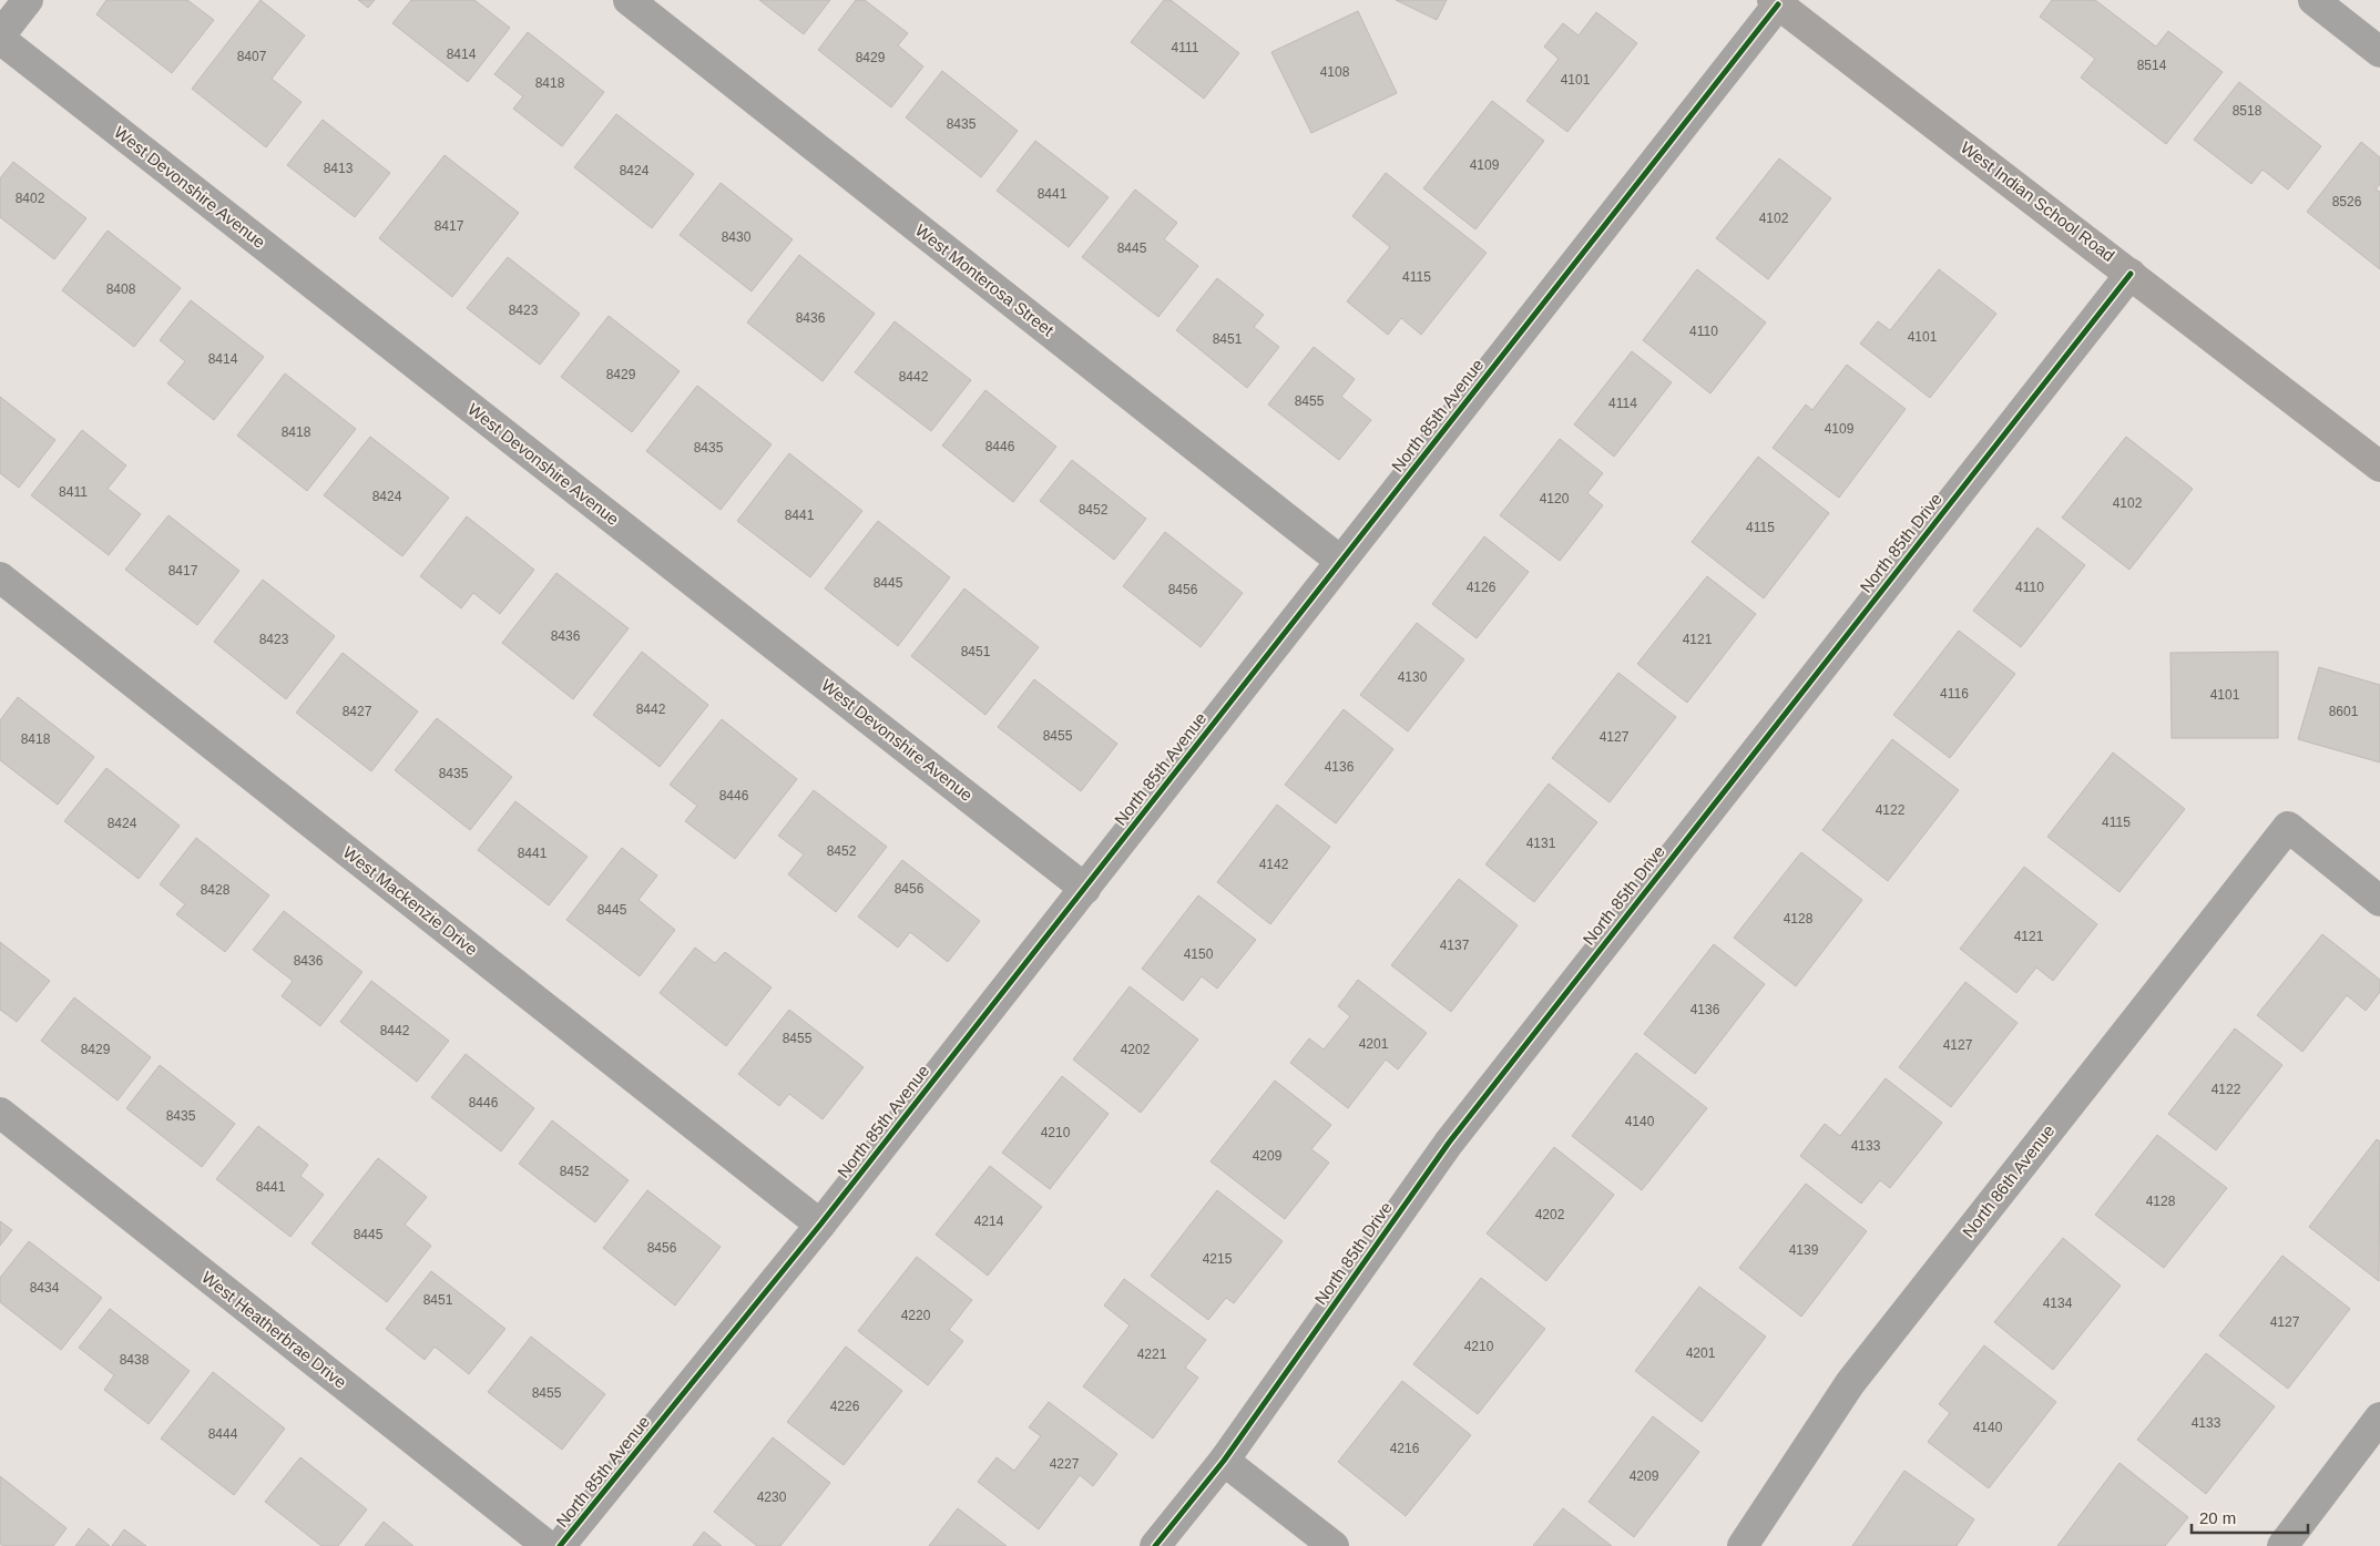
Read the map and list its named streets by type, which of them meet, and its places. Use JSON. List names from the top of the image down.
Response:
{
  "streets": {
    "main road": ["West Indian School Road"],
    "street": [
      "West Devonshire Avenue",
      "West Monterosa Street",
      "North 85th Avenue",
      "North 85th Drive",
      "West Mackenzie Drive",
      "North 86th Avenue",
      "West Heatherbrae Drive"
    ]
  },
  "crossings": [
    ["West Devonshire Avenue", "North 85th Avenue"],
    ["West Indian School Road", "North 85th Avenue"],
    ["West Indian School Road", "North 85th Drive"],
    ["West Monterosa Street", "North 85th Avenue"],
    ["North 85th Avenue", "West Mackenzie Drive"]
  ],
  "house_numbers": [
    "4111",
    "8414",
    "8407",
    "8429",
    "8514",
    "4108",
    "4101",
    "8418",
    "8518",
    "8435",
    "4109",
    "8413",
    "8424",
    "8441",
    "8402",
    "8526",
    "4102",
    "8417",
    "8430",
    "8445",
    "4115",
    "8408",
    "8423",
    "8436",
    "4110",
    "4101",
    "8451",
    "8414",
    "8429",
    "8442",
    "8455",
    "4114",
    "4109",
    "8418",
    "8446",
    "8435",
    "8411",
    "8424",
    "4120",
    "4102",
    "8452",
    "8441",
    "4115",
    "8417",
    "8445",
    "4126",
    "4110",
    "8456",
    "8436",
    "8423",
    "4121",
    "8451",
    "4130",
    "4116",
    "4101",
    "8442",
    "8427",
    "8601",
    "8455",
    "4127",
    "8418",
    "4136",
    "8435",
    "8446",
    "4122",
    "4115",
    "8424",
    "4131",
    "8452",
    "8441",
    "4142",
    "8456",
    "8428",
    "8445",
    "4128",
    "4121",
    "4137",
    "4150",
    "8436",
    "4136",
    "8442",
    "8455",
    "4201",
    "4127",
    "8429",
    "4202",
    "4122",
    "8446",
    "8435",
    "4140",
    "4210",
    "4133",
    "4209",
    "8452",
    "8441",
    "4128",
    "4202",
    "4214",
    "8445",
    "8456",
    "4139",
    "4215",
    "8434",
    "8451",
    "4134",
    "4220",
    "4127",
    "4210",
    "4201",
    "4221",
    "8438",
    "8455",
    "4226",
    "4133",
    "4140",
    "8444",
    "4216",
    "4227",
    "4209",
    "4230"
  ],
  "scale_bar": "20 m"
}
